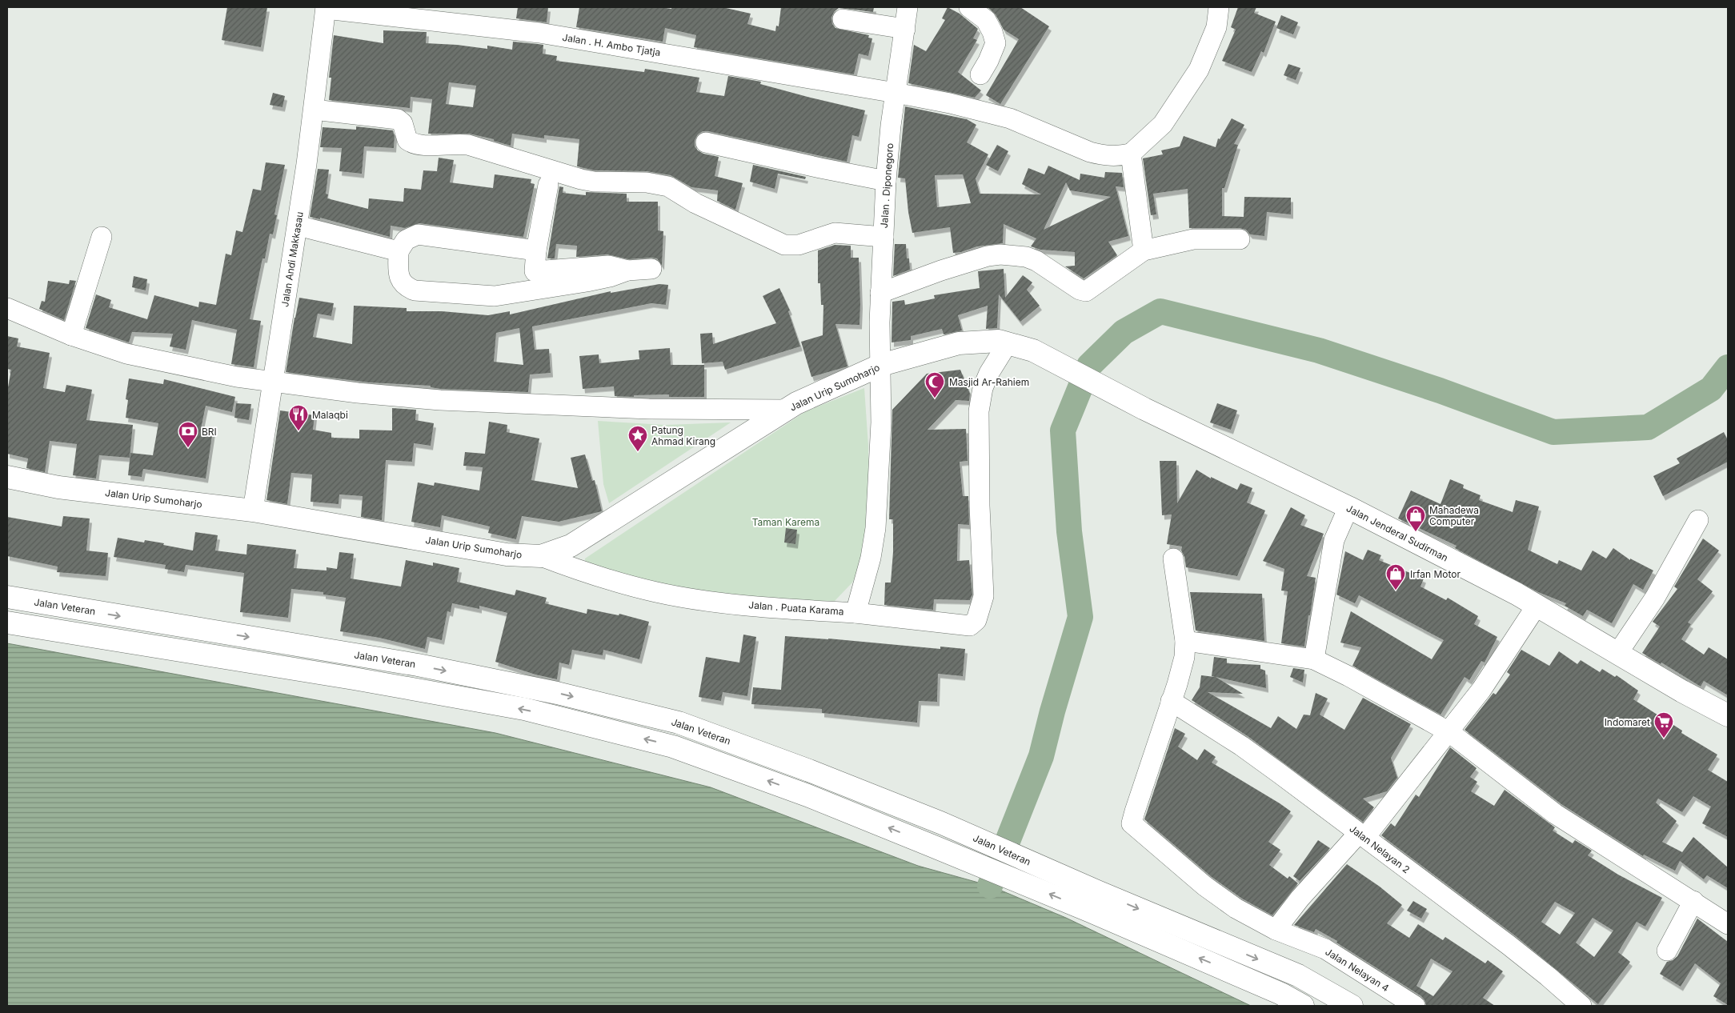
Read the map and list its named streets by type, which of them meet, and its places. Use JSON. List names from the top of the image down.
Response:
{
  "streets": {
    "main road": ["Jalan Urip Sumoharjo", "Jalan Jenderal Sudirman", "Jalan Veteran"],
    "street": [
      "Jalan . H. Ambo Tjatja",
      "Jalan . Diponegoro",
      "Jalan Andi Makkasau",
      "Jalan . Puata Karama",
      "Jalan Nelayan 2",
      "Jalan Nelayan 4"
    ]
  },
  "crossings": [
    ["Jalan . H. Ambo Tjatja", "Jalan . Diponegoro"],
    ["Jalan . H. Ambo Tjatja", "Jalan Andi Makkasau"],
    ["Jalan . Diponegoro", "Jalan Urip Sumoharjo"],
    ["Jalan . Diponegoro", "Jalan . Puata Karama"],
    ["Jalan Andi Makkasau", "Jalan Urip Sumoharjo"],
    ["Jalan Urip Sumoharjo", "Jalan Jenderal Sudirman"],
    ["Jalan Urip Sumoharjo", "Jalan . Puata Karama"],
    ["Jalan Nelayan 2", "Jalan Nelayan 4"]
  ],
  "parks": ["Taman Karema"],
  "places": {
    "mosque": ["Masjid Ar-Rahiem"],
    "restaurant": ["Malaqbi"],
    "bank": ["BRI"],
    "place": ["Patung Ahmad Kirang"],
    "shop": ["Mahadewa Computer", "Irfan Motor"],
    "supermarket": ["Indomaret"]
  }
}
